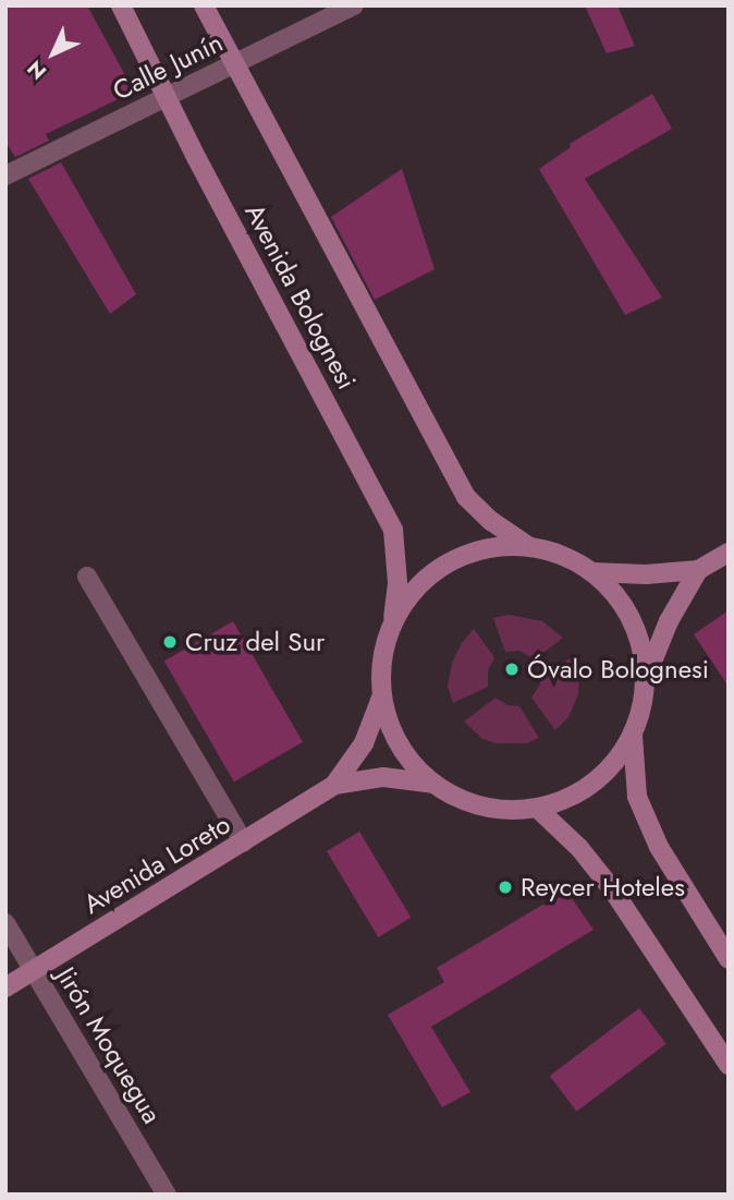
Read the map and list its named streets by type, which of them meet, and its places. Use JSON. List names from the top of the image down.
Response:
{
  "streets": {
    "main road": ["Avenida Bolognesi", "Avenida Loreto"],
    "street": ["Calle Junín", "Jirón Moquegua"]
  },
  "crossings": [
    ["Calle Junín", "Avenida Bolognesi"],
    ["Avenida Bolognesi", "Avenida Loreto"],
    ["Avenida Loreto", "Jirón Moquegua"]
  ],
  "places": ["Cruz del Sur", "Óvalo Bolognesi", "Reycer Hoteles"],
  "north": "bottom left"
}
